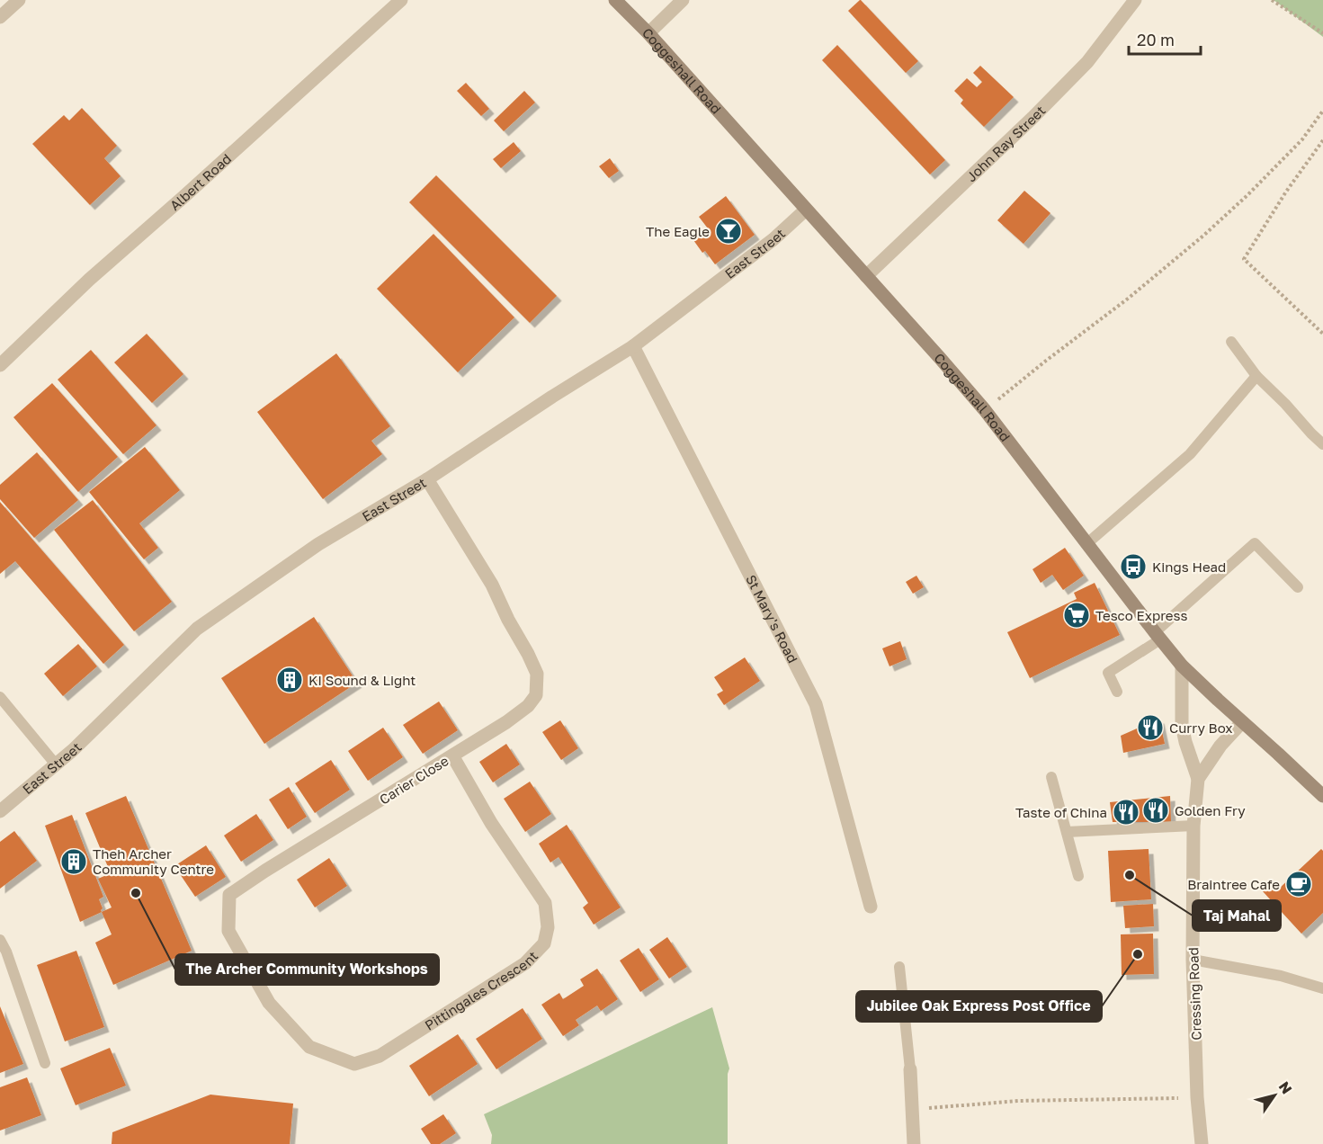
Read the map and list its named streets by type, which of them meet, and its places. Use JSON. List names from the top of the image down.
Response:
{
  "streets": {
    "main road": ["Coggeshall Road"],
    "street": [
      "John Ray Street",
      "Albert Road",
      "East Street",
      "St Mary's Road",
      "Carier Close",
      "Pittingales Crescent",
      "Cressing Road"
    ]
  },
  "crossings": [
    ["Coggeshall Road", "John Ray Street"],
    ["Coggeshall Road", "East Street"],
    ["Coggeshall Road", "Cressing Road"],
    ["East Street", "St Mary's Road"],
    ["East Street", "Carier Close"],
    ["Carier Close", "Pittingales Crescent"]
  ],
  "places": {
    "bar": ["The Eagle"],
    "bus stop": ["Kings Head"],
    "supermarket": ["Tesco Express"],
    "building": ["KI Sound & Light", "Theh Archer Community Centre"],
    "restaurant": ["Curry Box", "Golden Fry", "Taste of China"],
    "other": ["Taj Mahal", "The Archer Community Workshops", "Jubilee Oak Express Post Office"],
    "cafe": ["Braintree Cafe"]
  },
  "scale_bar": "20 m",
  "north": "top right"
}
